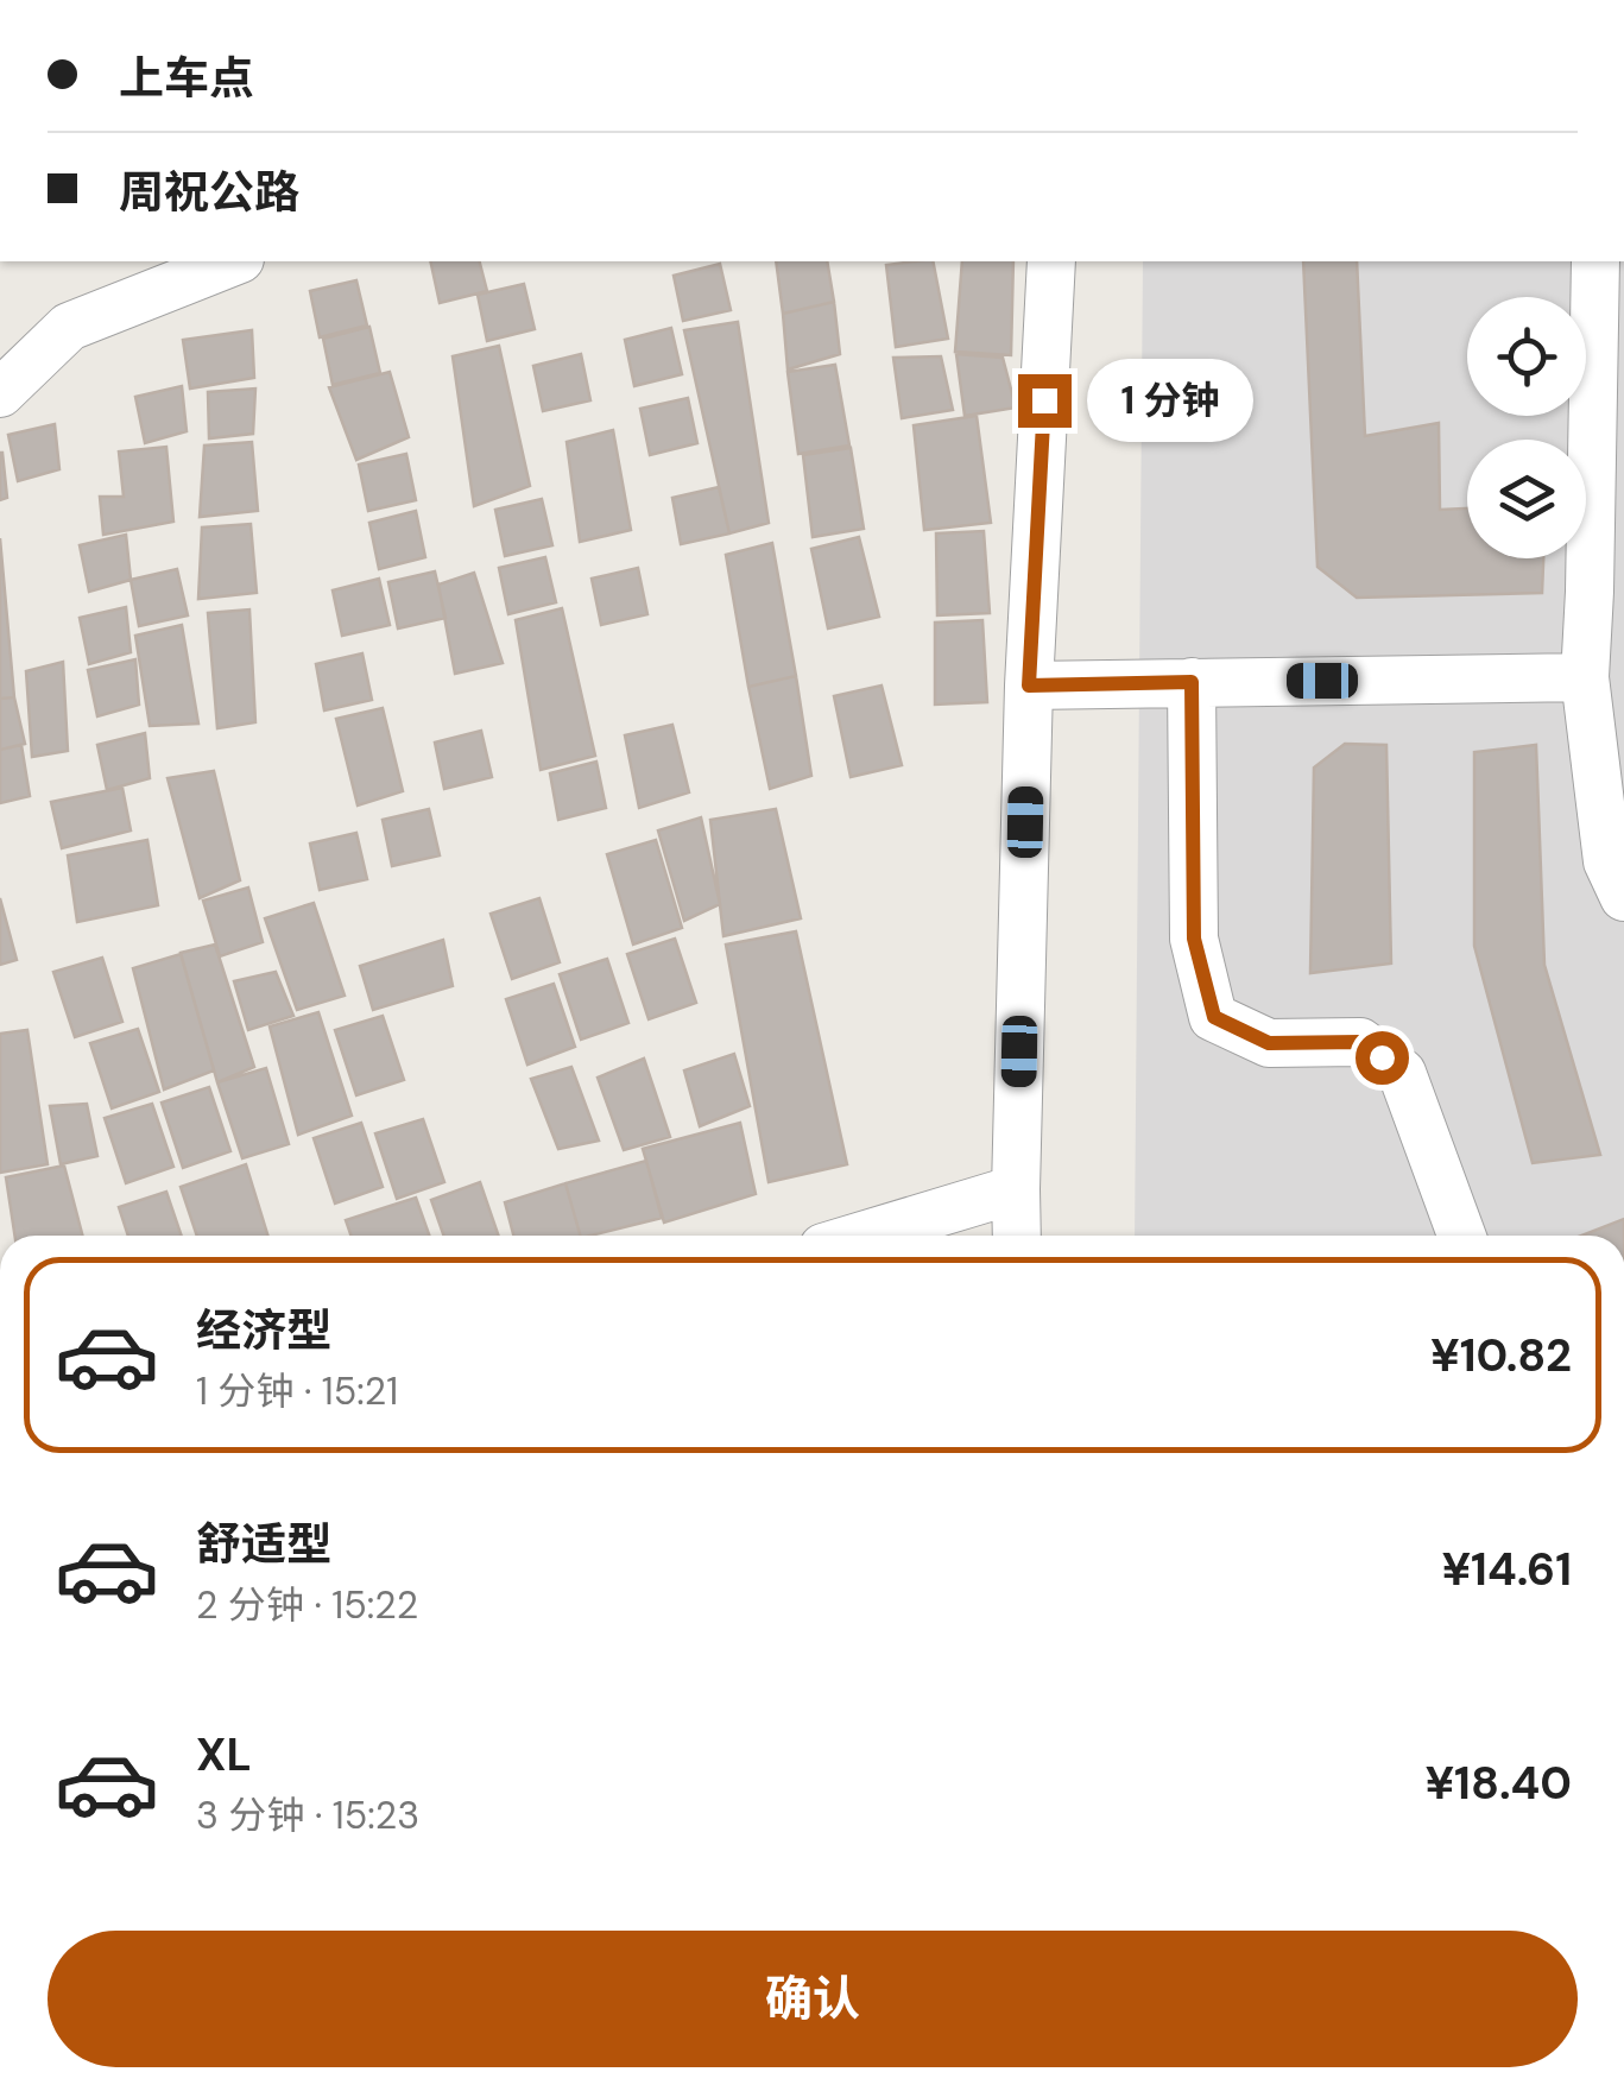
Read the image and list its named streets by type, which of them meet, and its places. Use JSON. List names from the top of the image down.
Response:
{
  "page": {
    "banner": ["上车点", "周祝公路"],
    "bubble": "1 分钟",
    "list": [
      {
        "name": "经济型",
        "note": "1 分钟 · 15:21",
        "value": "¥10.82"
      },
      {
        "name": "舒适型",
        "note": "2 分钟 · 15:22",
        "value": "¥14.61"
      },
      {
        "name": "XL",
        "note": "3 分钟 · 15:23",
        "value": "¥18.40"
      }
    ],
    "buttons": "确认"
  }
}
